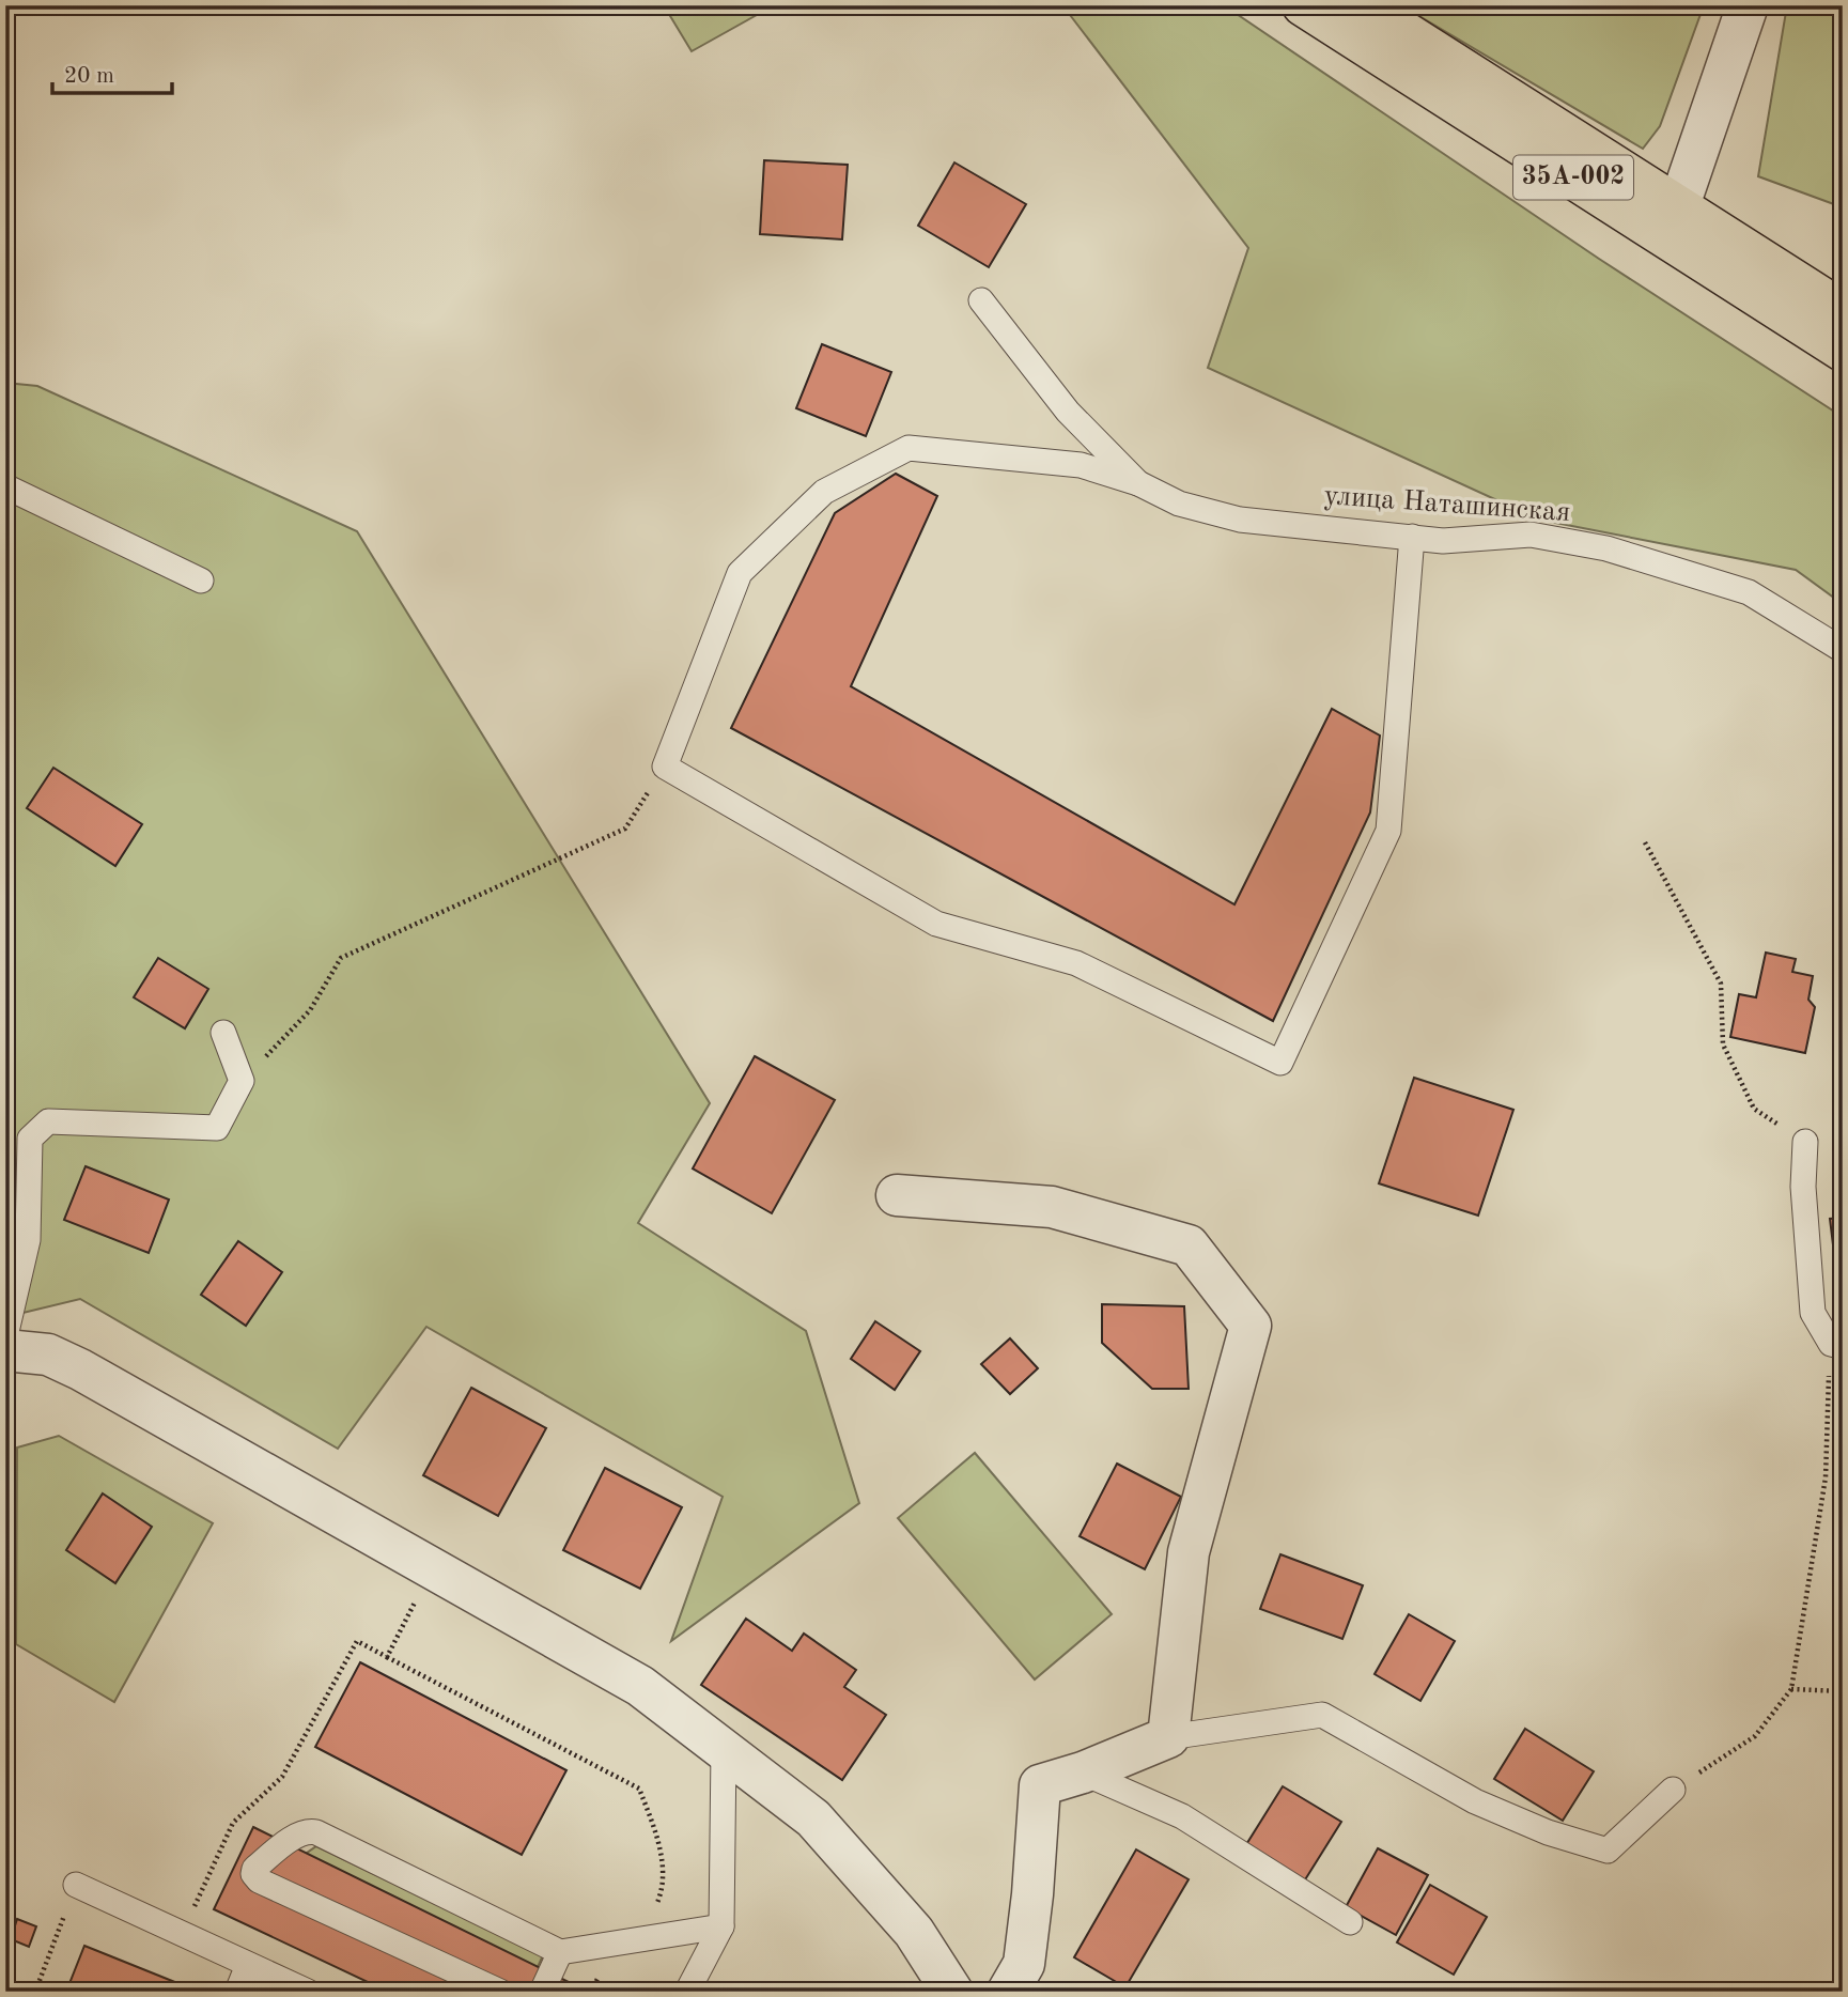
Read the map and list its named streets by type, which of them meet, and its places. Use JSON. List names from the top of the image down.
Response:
{
  "streets": {
    "highway": ["35А-002"],
    "lane": ["улица Наташинская"]
  },
  "scale_bar": "20 m"
}
